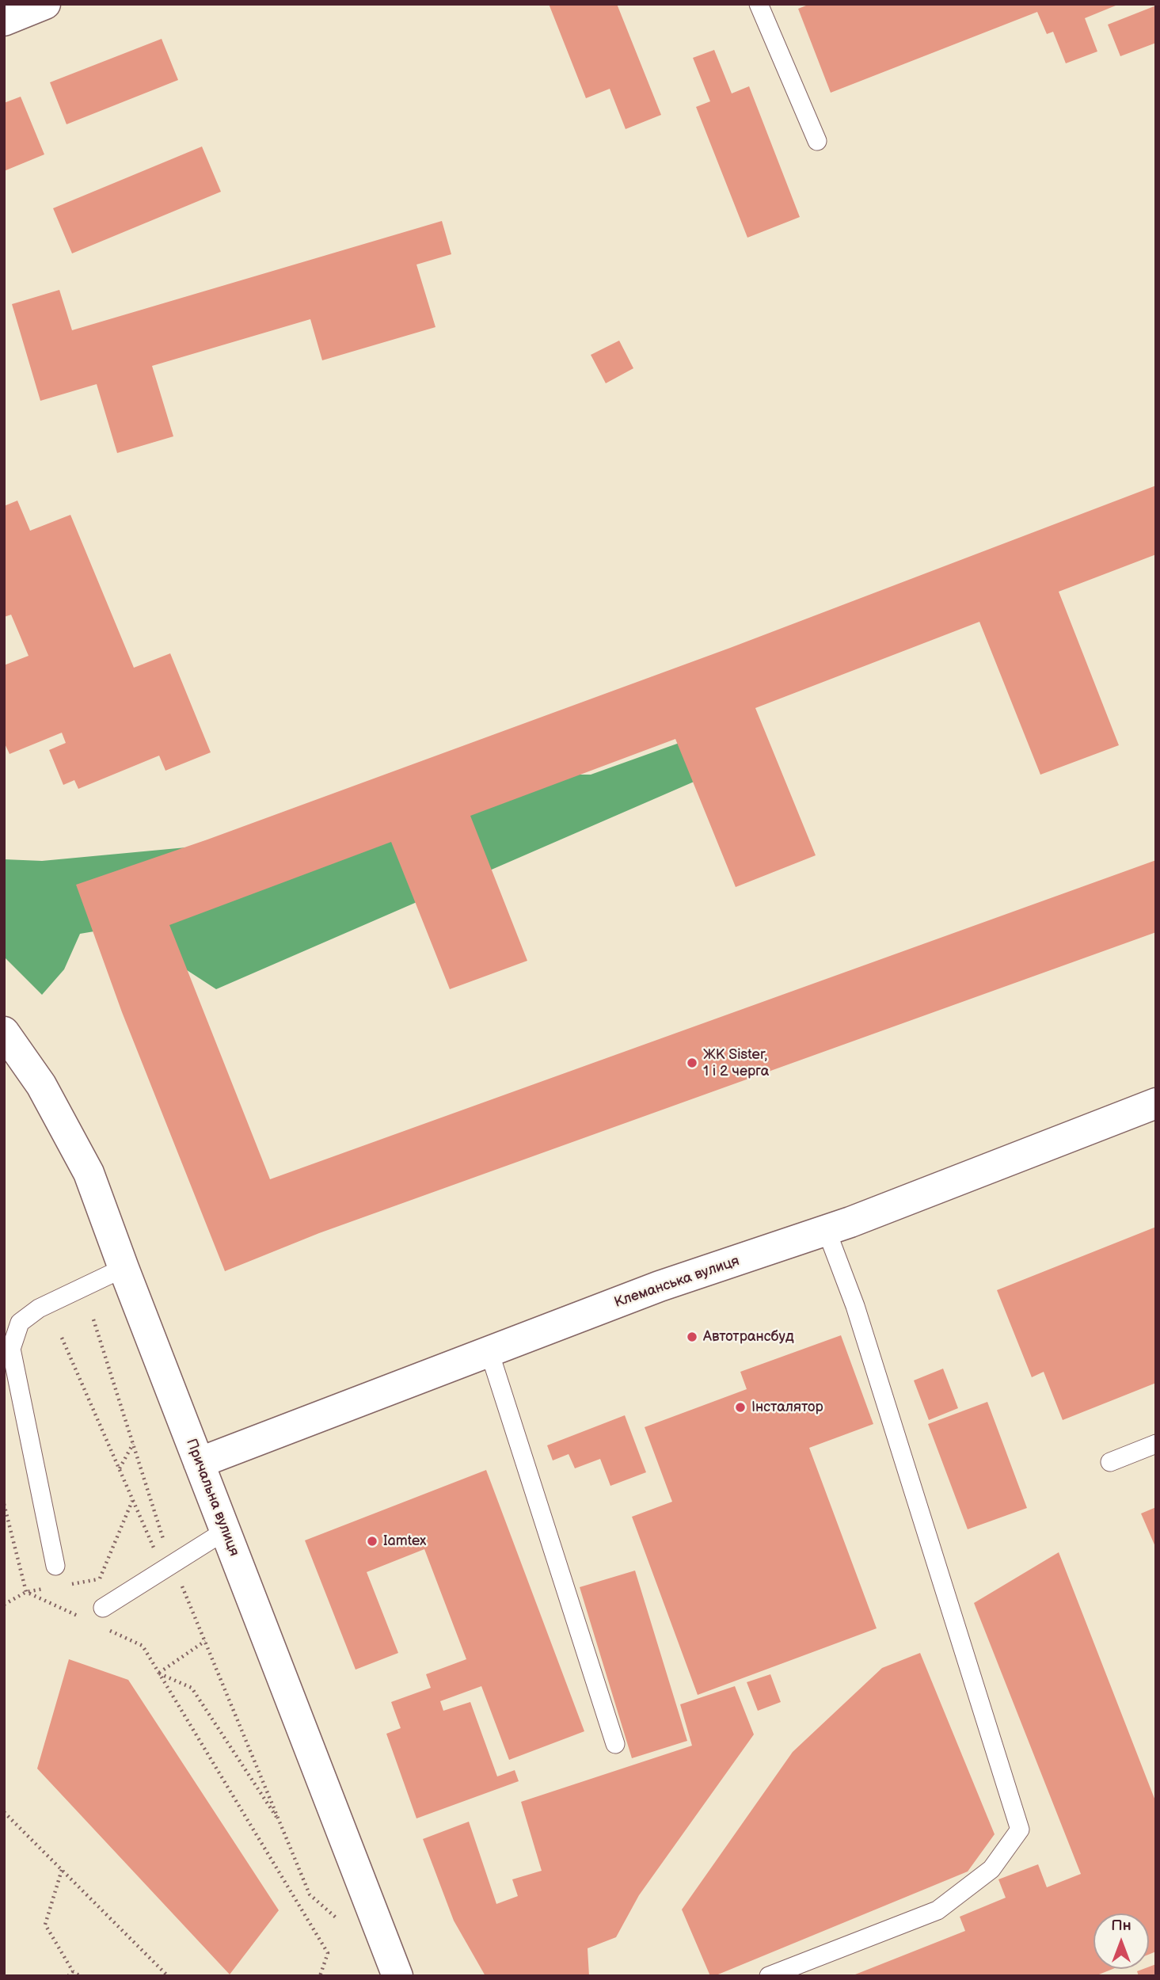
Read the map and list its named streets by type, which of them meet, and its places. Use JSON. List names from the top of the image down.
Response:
{
  "streets": {
    "street": ["Клеманська вулиця", "Причальна вулиця"]
  },
  "crossings": [
    ["Клеманська вулиця", "Причальна вулиця"]
  ],
  "places": [
    "ЖК Sister, 1 і 2 черга",
    "Автотрансбуд",
    "Інсталятор",
    "Iamtex"
  ],
  "north": "top"
}
